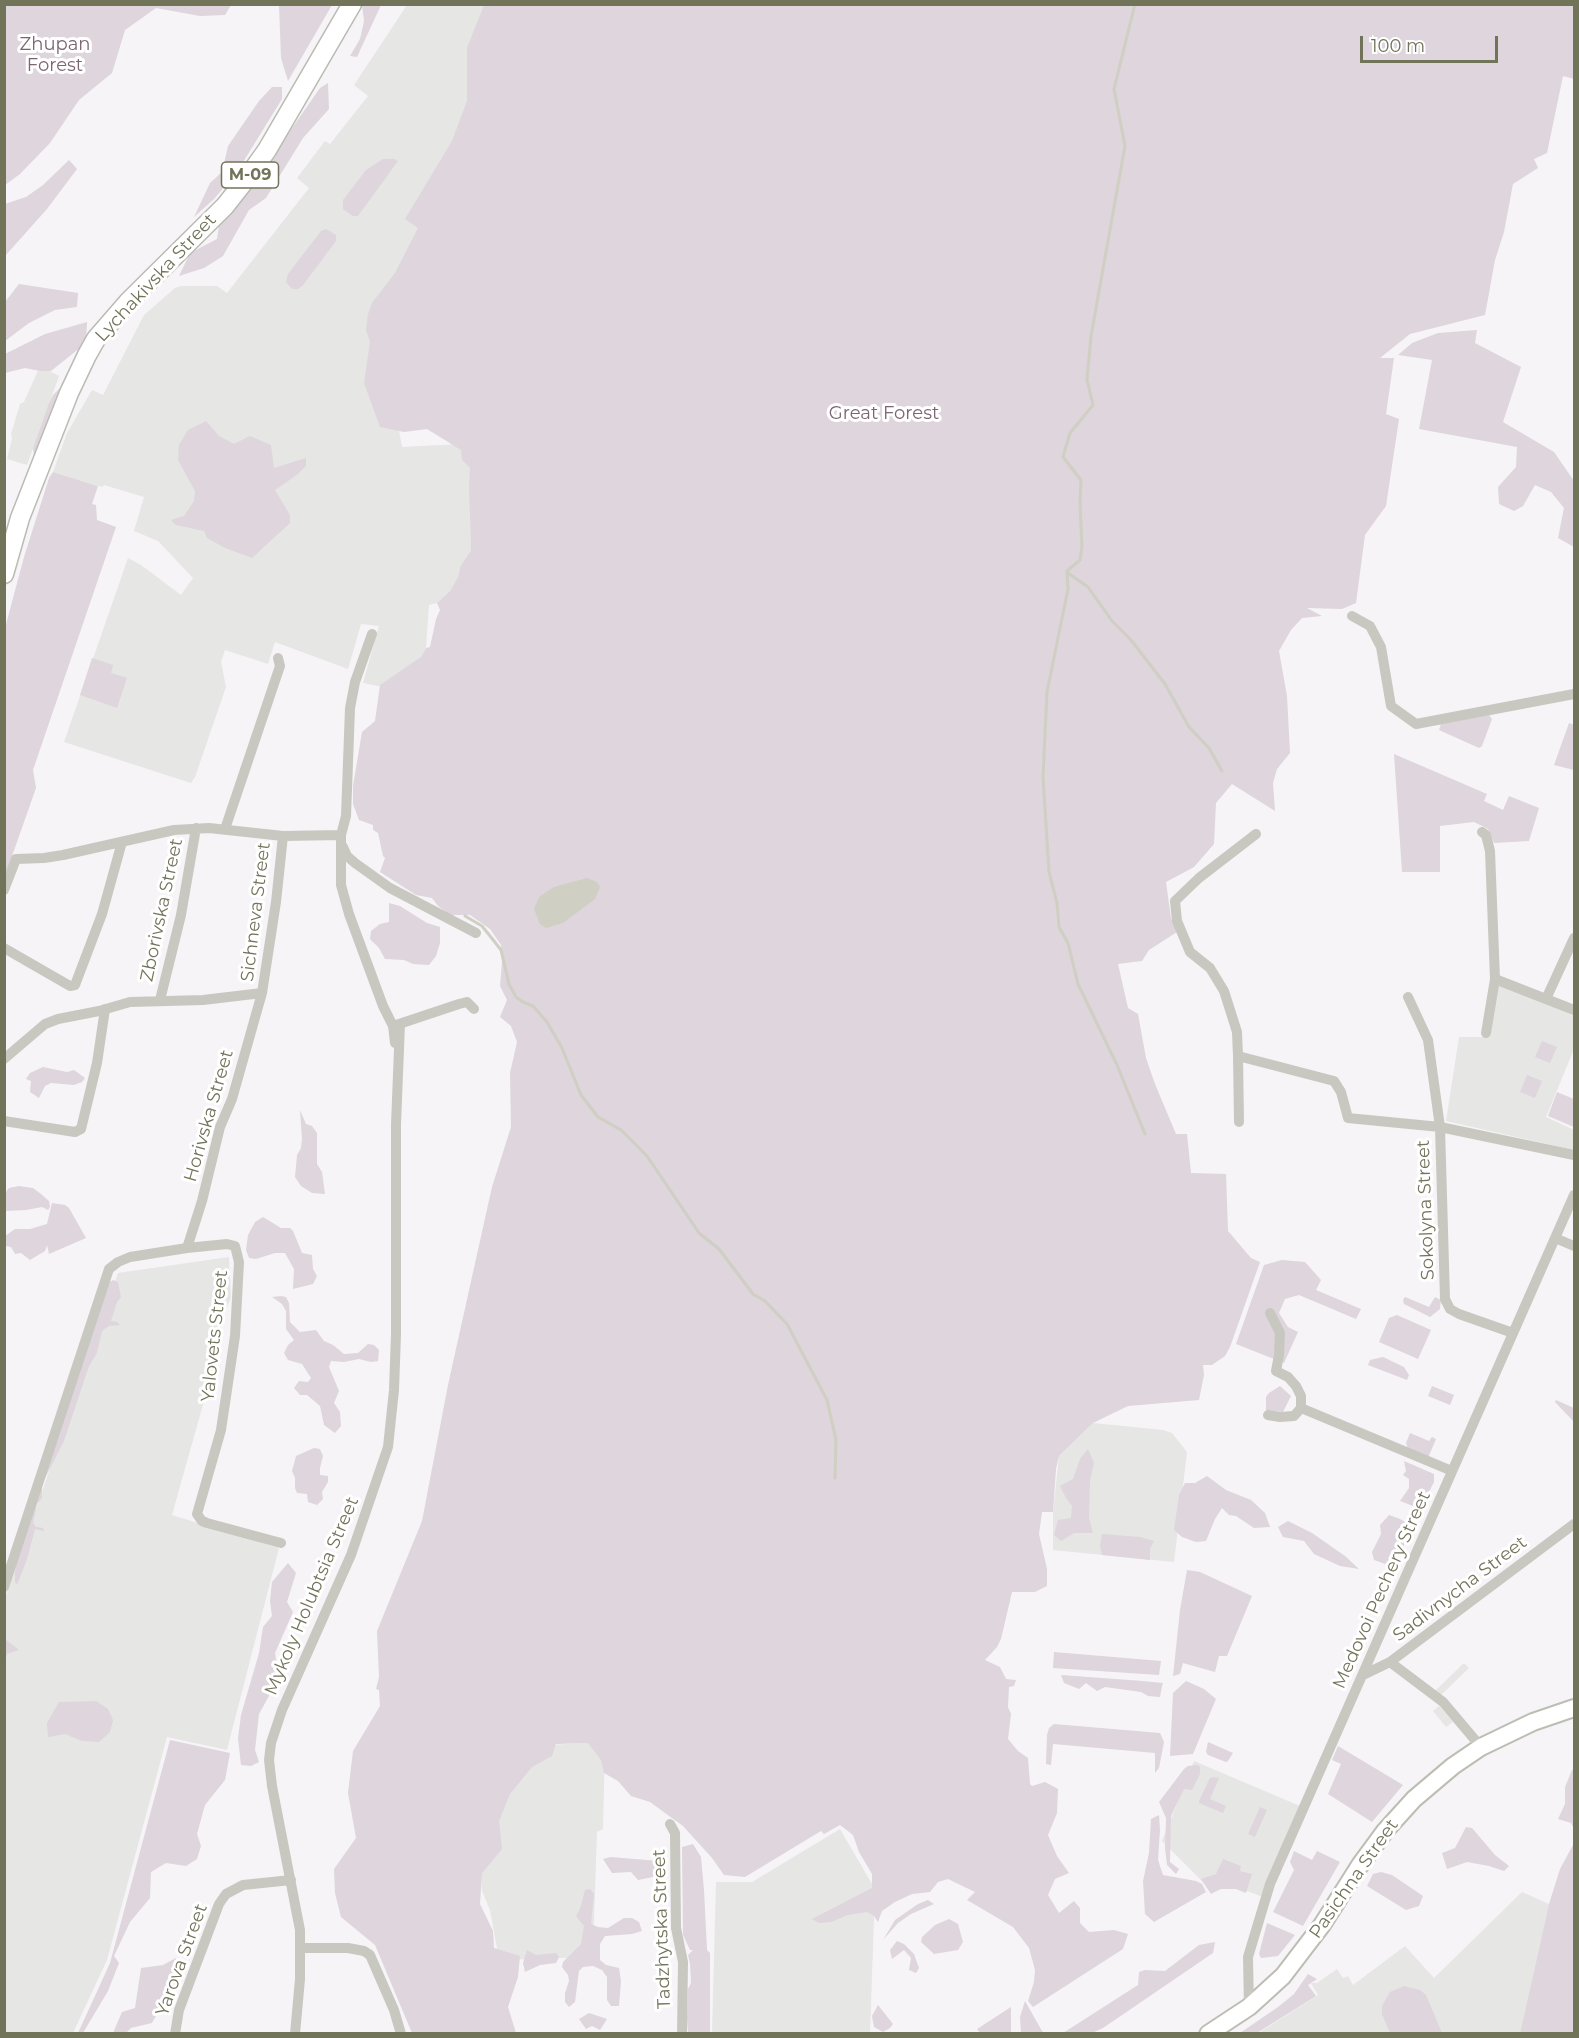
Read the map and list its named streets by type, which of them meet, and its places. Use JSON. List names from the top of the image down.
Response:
{
  "streets": {
    "main road": ["М-09", "Lychakivska Street", "Pasichna Street"],
    "street": [
      "Zborivska Street",
      "Sichneva Street",
      "Horivska Street",
      "Sokolyna Street",
      "Yalovets Street",
      "Sadivnycha Street",
      "Medovoi Pechery Street",
      "Mykoly Holubtsia Street",
      "Tadzhytska Street",
      "Yarova Street"
    ]
  },
  "crossings": [
    ["Sichneva Street", "Horivska Street"],
    ["Horivska Street", "Yalovets Street"],
    ["Sokolyna Street", "Medovoi Pechery Street"],
    ["Sadivnycha Street", "Medovoi Pechery Street"],
    ["Medovoi Pechery Street", "Pasichna Street"],
    ["Mykoly Holubtsia Street", "Yarova Street"]
  ],
  "parks": ["Zhupan Forest", "Great Forest"],
  "scale_bar": "100 m"
}
